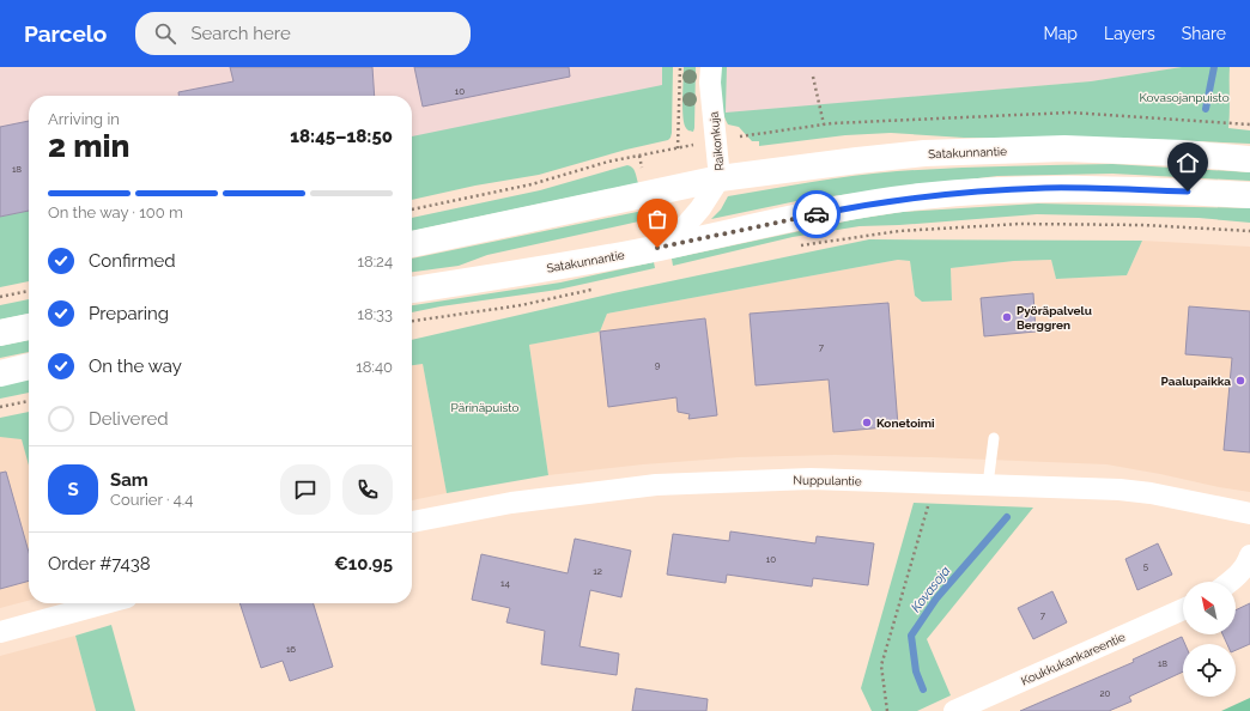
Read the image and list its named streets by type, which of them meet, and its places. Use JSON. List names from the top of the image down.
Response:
{
  "streets": {
    "main road": ["Satakunnantie"],
    "street": ["Raikonkuja", "Nuppulantie", "Koukkukankareentie"]
  },
  "crossings": [
    ["Raikonkuja", "Satakunnantie"]
  ],
  "water": ["Kovasoja"],
  "parks": ["Kovasojanpuisto", "Pärinäpuisto"],
  "places": ["Pyöräpalvelu Berggren", "Paalupaikka", "Konetoimi"],
  "house_numbers": [
    "10",
    "18",
    "7",
    "9",
    "10",
    "5",
    "12",
    "14",
    "7",
    "16",
    "18",
    "20"
  ],
  "north": "top left",
  "page": {
    "header": "Parcelo",
    "search": "Search here",
    "nav": ["Map", "Layers", "Share"],
    "heading": ["2 min", "Arriving in", "18:45–18:50"],
    "panel": [
      "Sam",
      "Courier · 4.4",
      "Order #7438",
      "€10.95"
    ],
    "bar": "On the way · 100 m",
    "list": [
      ["Confirmed", "18:24"],
      ["Preparing", "18:33"],
      ["On the way", "18:40"],
      "Delivered"
    ],
    "round": "S"
  }
}
